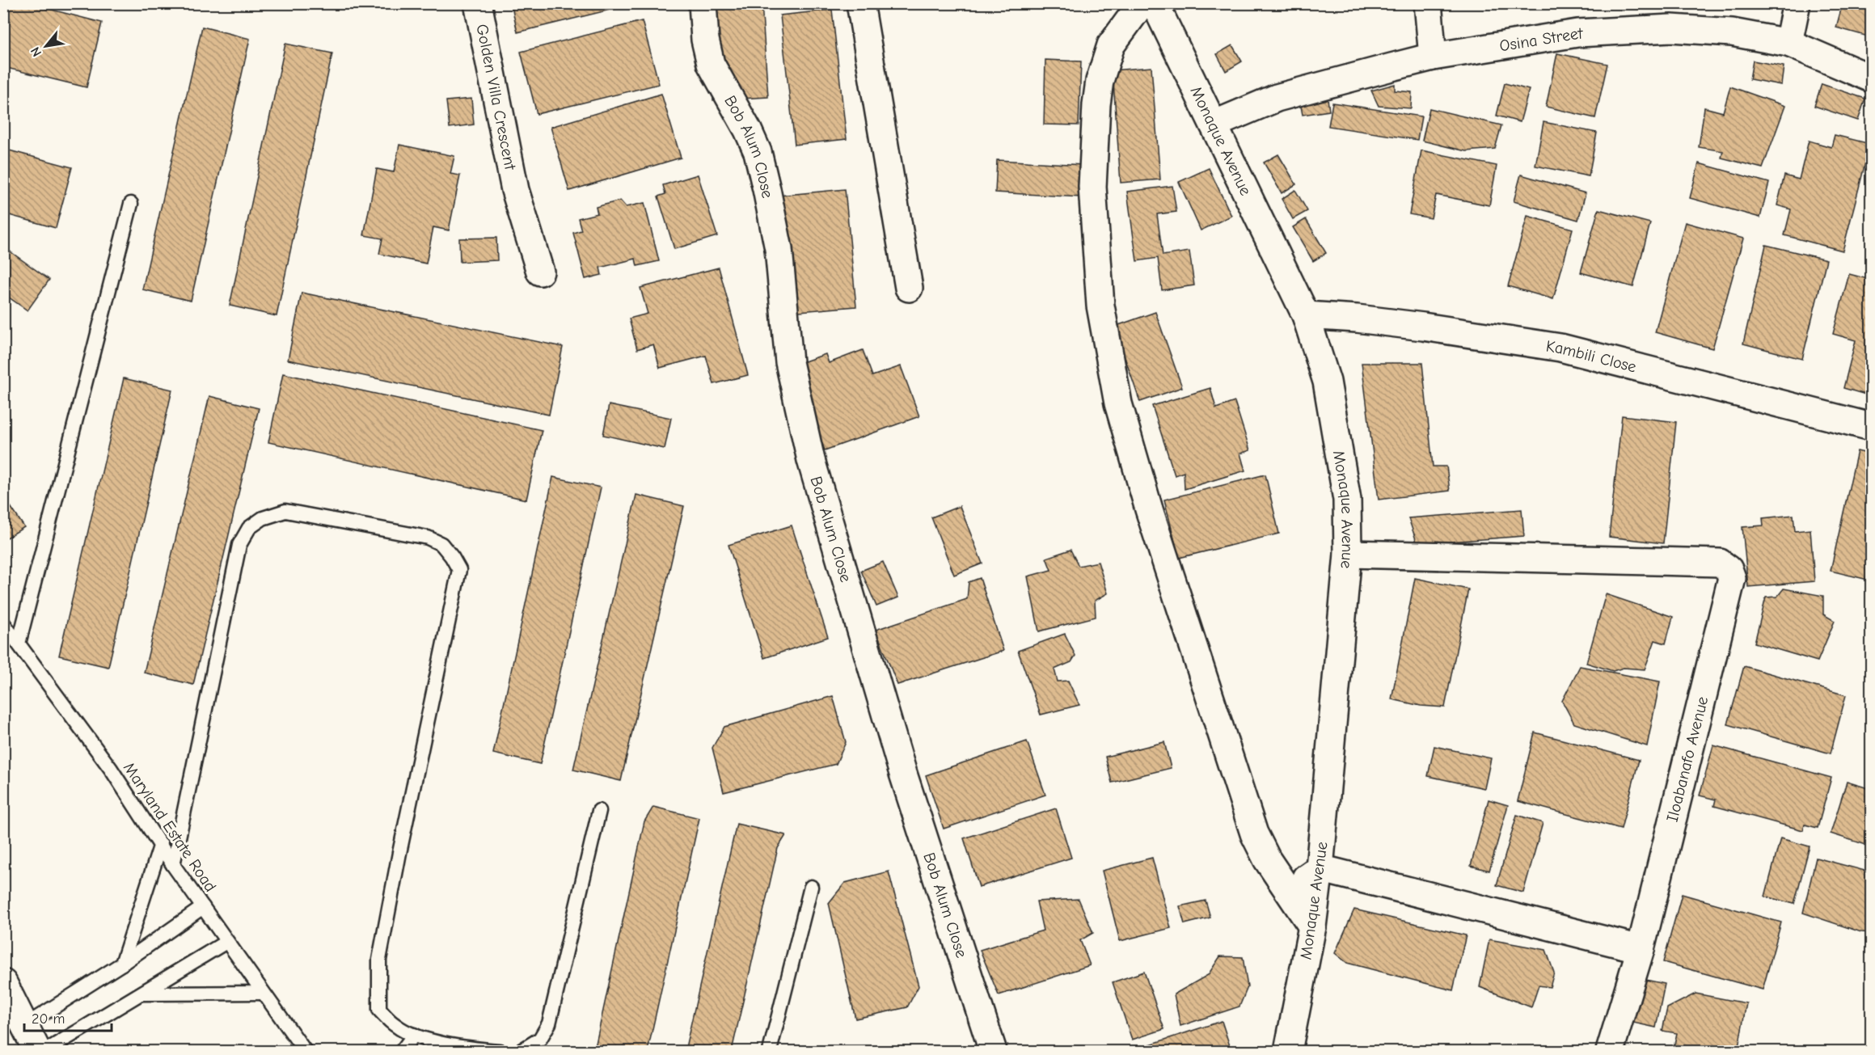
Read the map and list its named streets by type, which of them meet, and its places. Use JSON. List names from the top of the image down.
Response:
{
  "streets": {
    "street": [
      "Osina Street",
      "Golden Villa Crescent",
      "Monaque Avenue",
      "Bob Alum Close",
      "Kambili Close",
      "Iloabanafo Avenue"
    ],
    "lane": ["Maryland Estate Road"]
  },
  "crossings": [
    ["Osina Street", "Monaque Avenue"],
    ["Monaque Avenue", "Kambili Close"],
    ["Monaque Avenue", "Iloabanafo Avenue"]
  ],
  "scale_bar": "20 m",
  "north": "bottom left"
}
